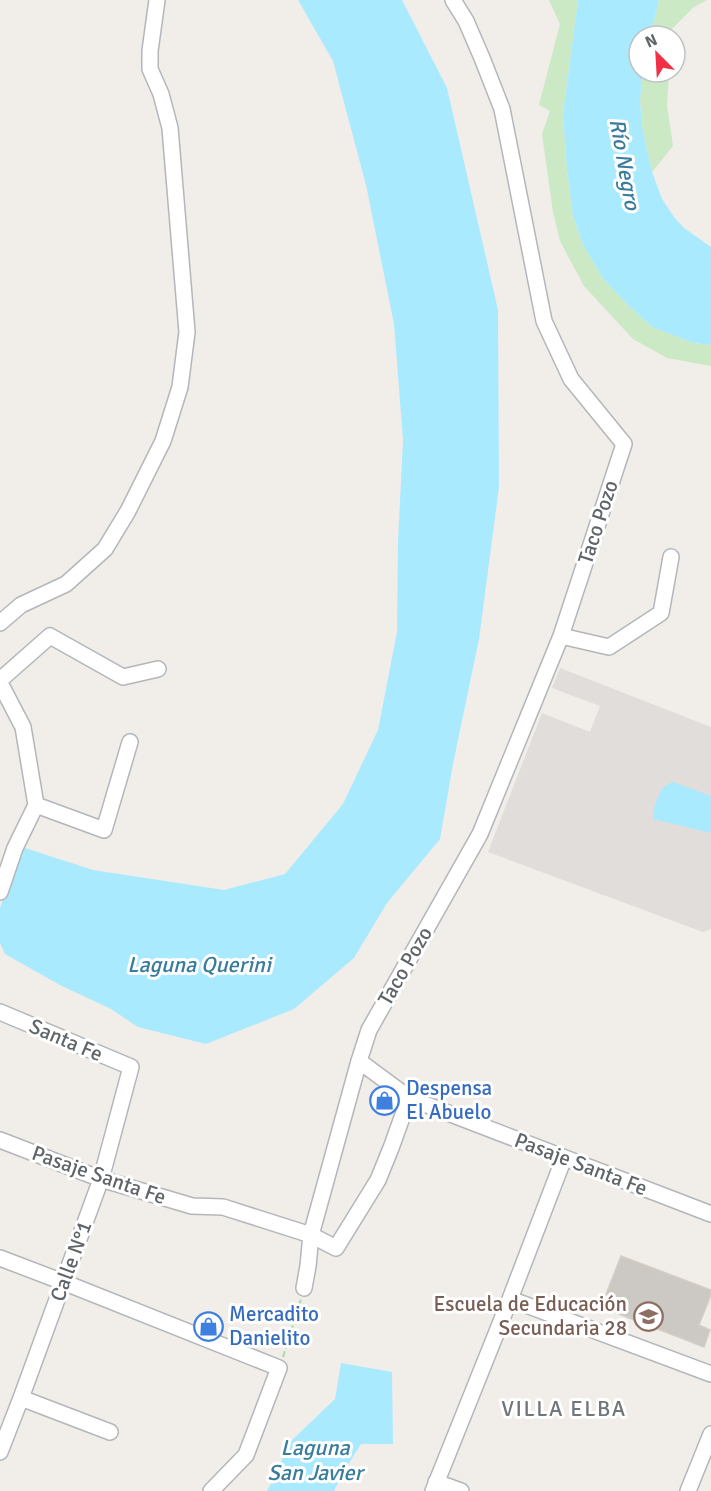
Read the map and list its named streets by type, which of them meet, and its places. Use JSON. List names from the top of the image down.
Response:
{
  "streets": {
    "street": [
      "Taco Pozo",
      "Santa Fe",
      "Pasaje Santa Fe",
      "Calle N°1"
    ]
  },
  "crossings": [
    ["Taco Pozo", "Pasaje Santa Fe"],
    ["Santa Fe", "Calle N°1"],
    ["Pasaje Santa Fe", "Calle N°1"]
  ],
  "districts": ["VILLA ELBA"],
  "water": ["Río Negro", "Laguna Querini", "Laguna San Javier"],
  "places": {
    "shop": ["Despensa El Abuelo", "Mercadito Danielito"],
    "school or university": ["Escuela de Educación Secundaria 28"]
  },
  "north": "top left"
}
